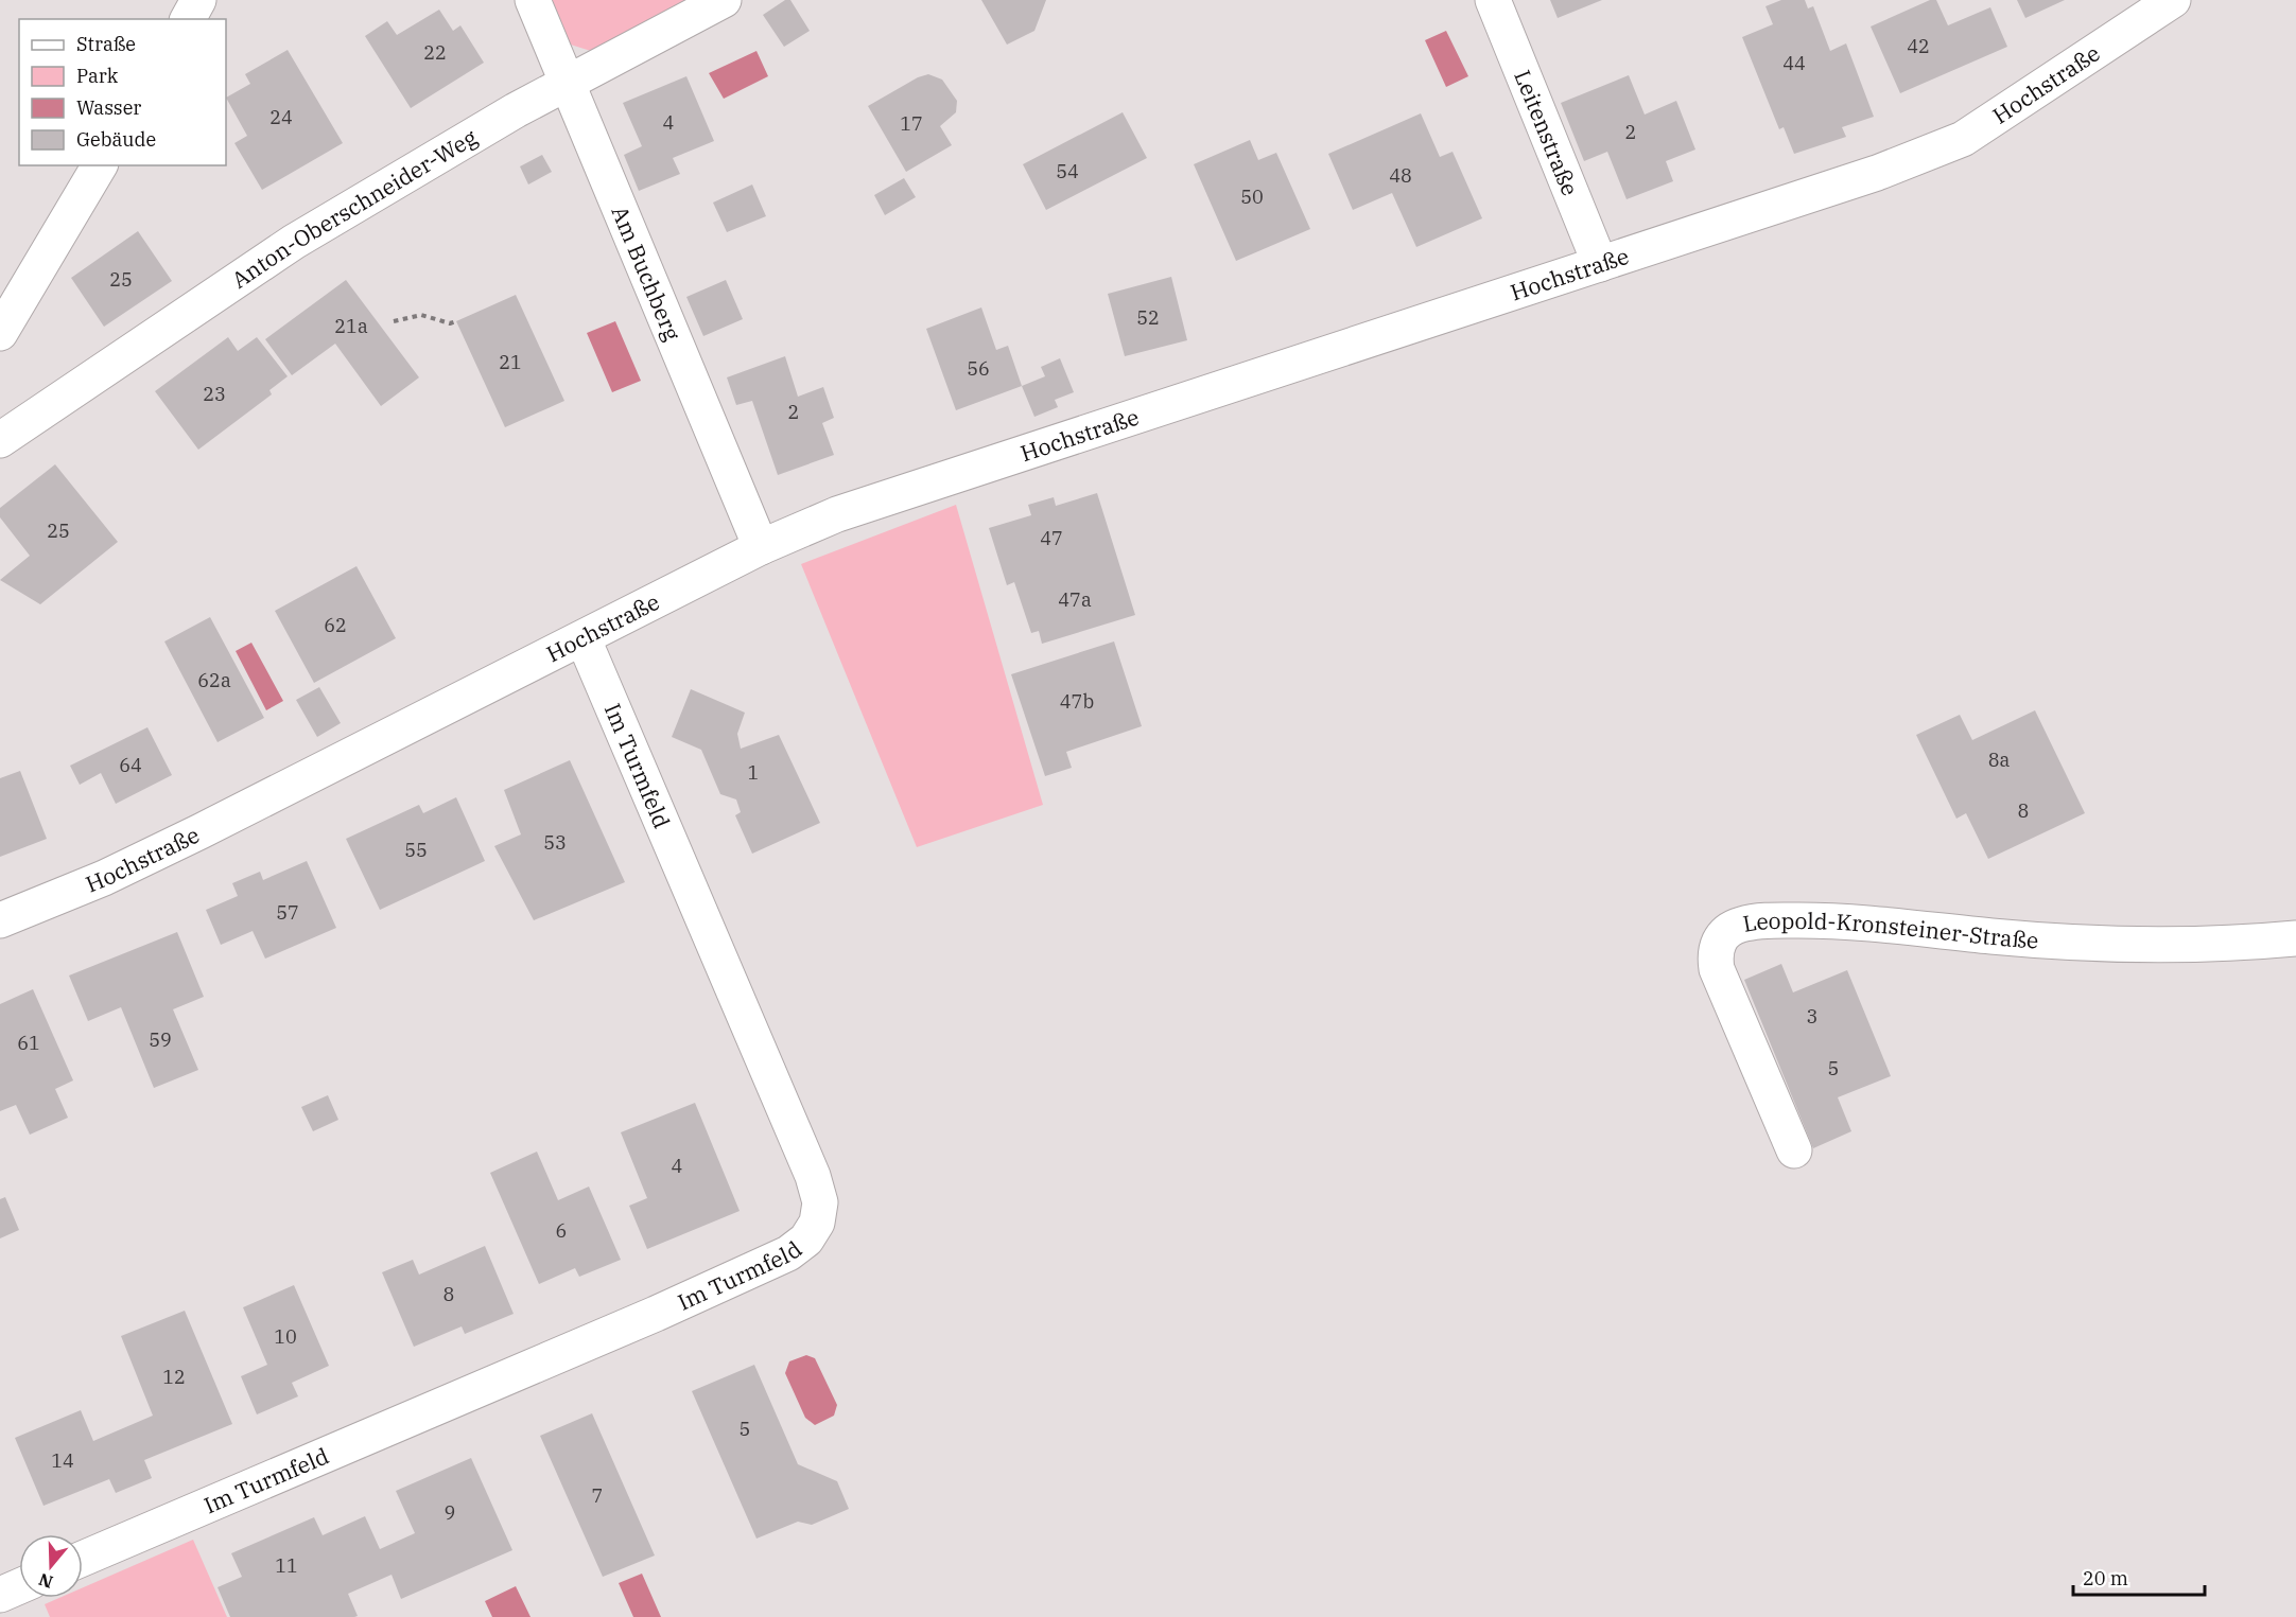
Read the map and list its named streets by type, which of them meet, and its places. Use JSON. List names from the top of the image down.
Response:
{
  "streets": {
    "street": [
      "Hochstraße",
      "Leitenstraße",
      "Anton-Oberschneider-Weg",
      "Am Buchberg",
      "Im Turmfeld",
      "Leopold-Kronsteiner-Straße"
    ]
  },
  "crossings": [
    ["Hochstraße", "Leitenstraße"],
    ["Hochstraße", "Am Buchberg"],
    ["Hochstraße", "Im Turmfeld"],
    ["Anton-Oberschneider-Weg", "Am Buchberg"]
  ],
  "house_numbers": [
    "42",
    "22",
    "44",
    "24",
    "4",
    "17",
    "2",
    "54",
    "48",
    "50",
    "25",
    "52",
    "21a",
    "21",
    "56",
    "23",
    "2",
    "25",
    "47",
    "47a",
    "62",
    "62a",
    "47b",
    "8a",
    "64",
    "1",
    "8",
    "53",
    "55",
    "57",
    "3",
    "59",
    "61",
    "5",
    "4",
    "6",
    "8",
    "10",
    "12",
    "5",
    "14",
    "7",
    "9",
    "11"
  ],
  "legend": [
    "Straße",
    "Park",
    "Wasser",
    "Gebäude"
  ],
  "scale_bar": "20 m",
  "north": "bottom"
}
